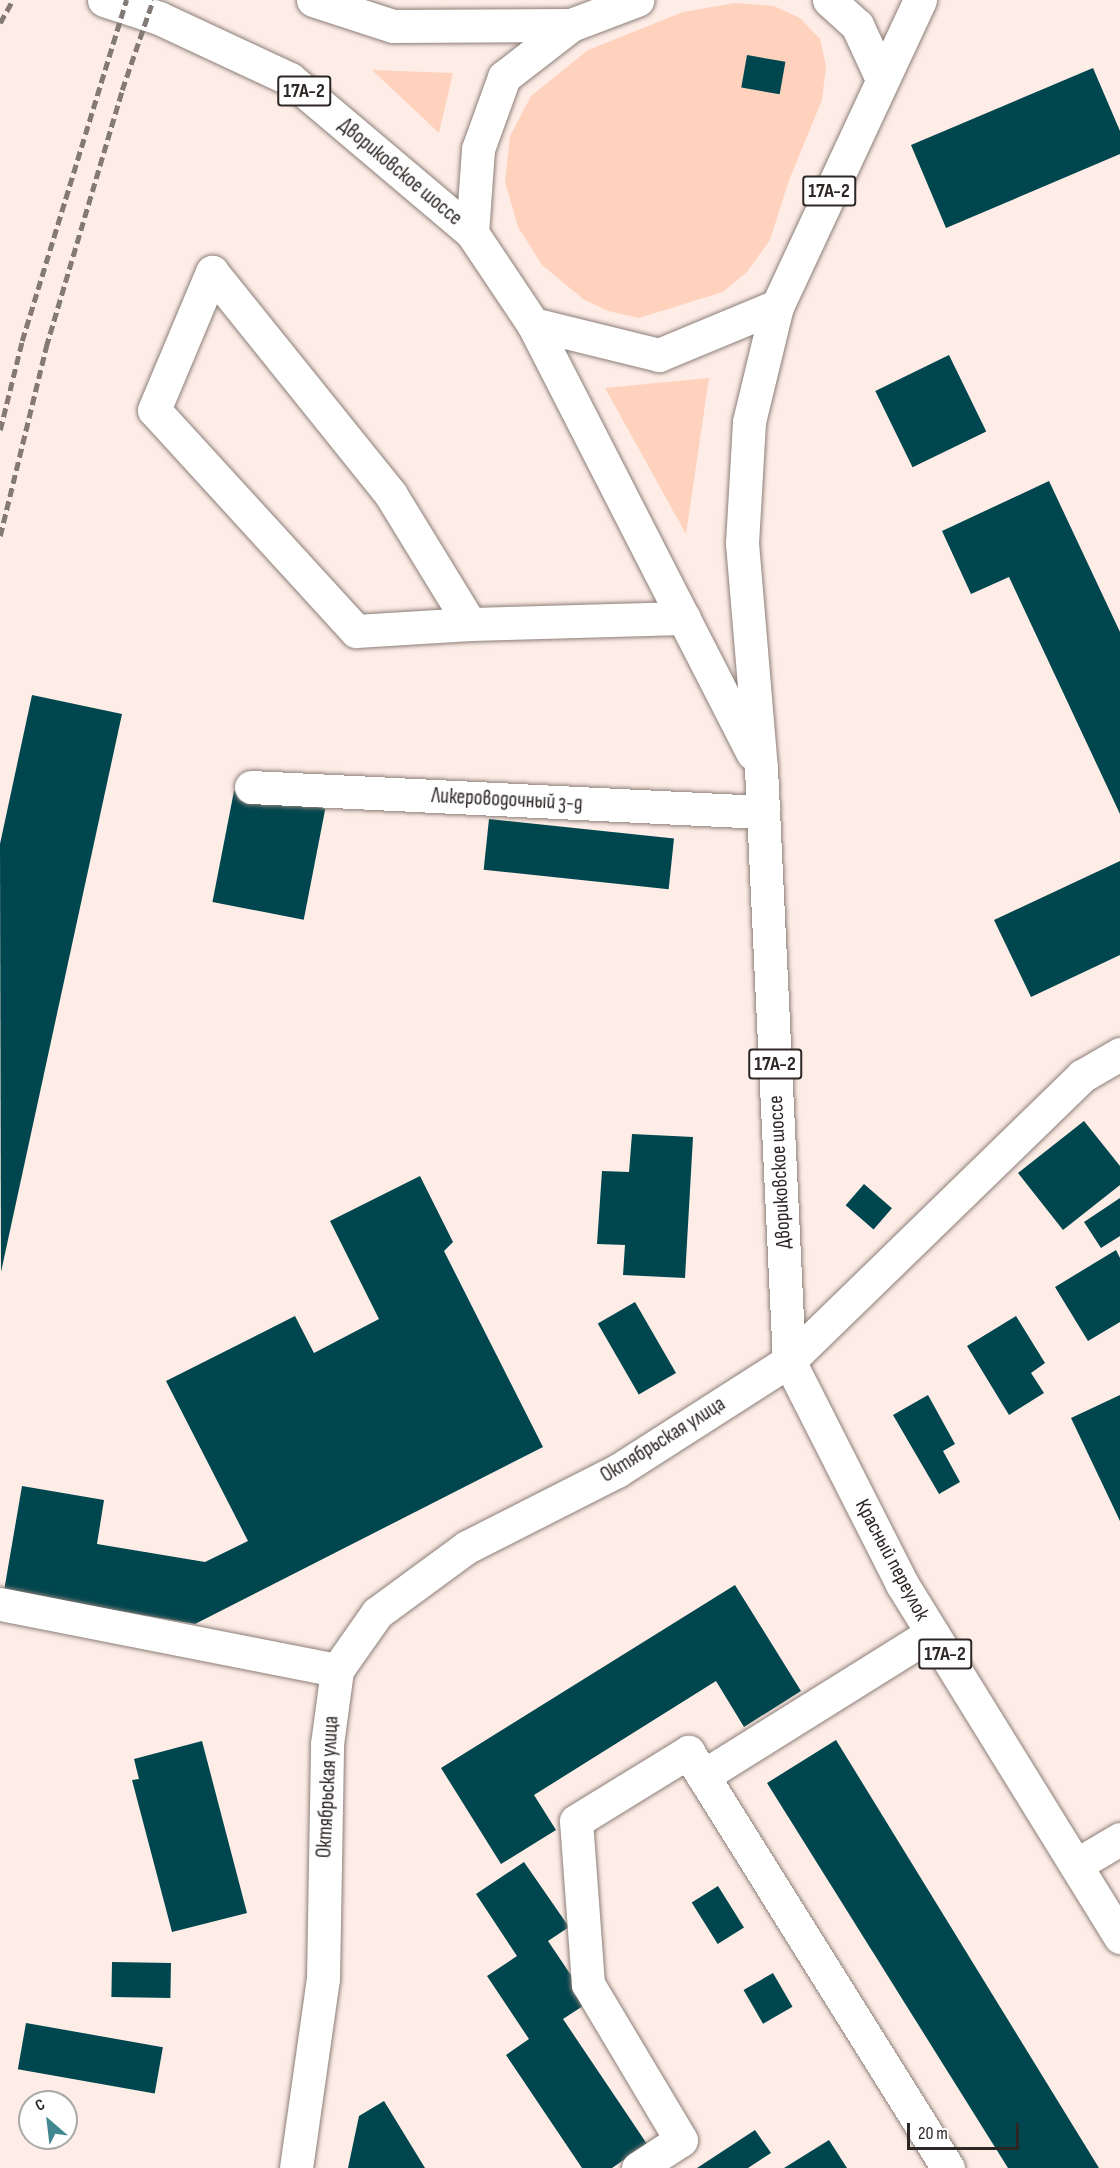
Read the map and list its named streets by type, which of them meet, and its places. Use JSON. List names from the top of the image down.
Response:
{
  "streets": {
    "main road": [
      "17А-2",
      "Двориковское шоссе",
      "Ликероводочный з-д",
      "Октябрьская улица",
      "Красный переулок"
    ]
  },
  "crossings": [
    ["17А-2", "Двориковское шоссе"],
    ["Двориковское шоссе", "Ликероводочный з-д"],
    ["Двориковское шоссе", "Октябрьская улица"],
    ["Двориковское шоссе", "Красный переулок"],
    ["Октябрьская улица", "Красный переулок"]
  ],
  "scale_bar": "20 m",
  "north": "top left"
}
